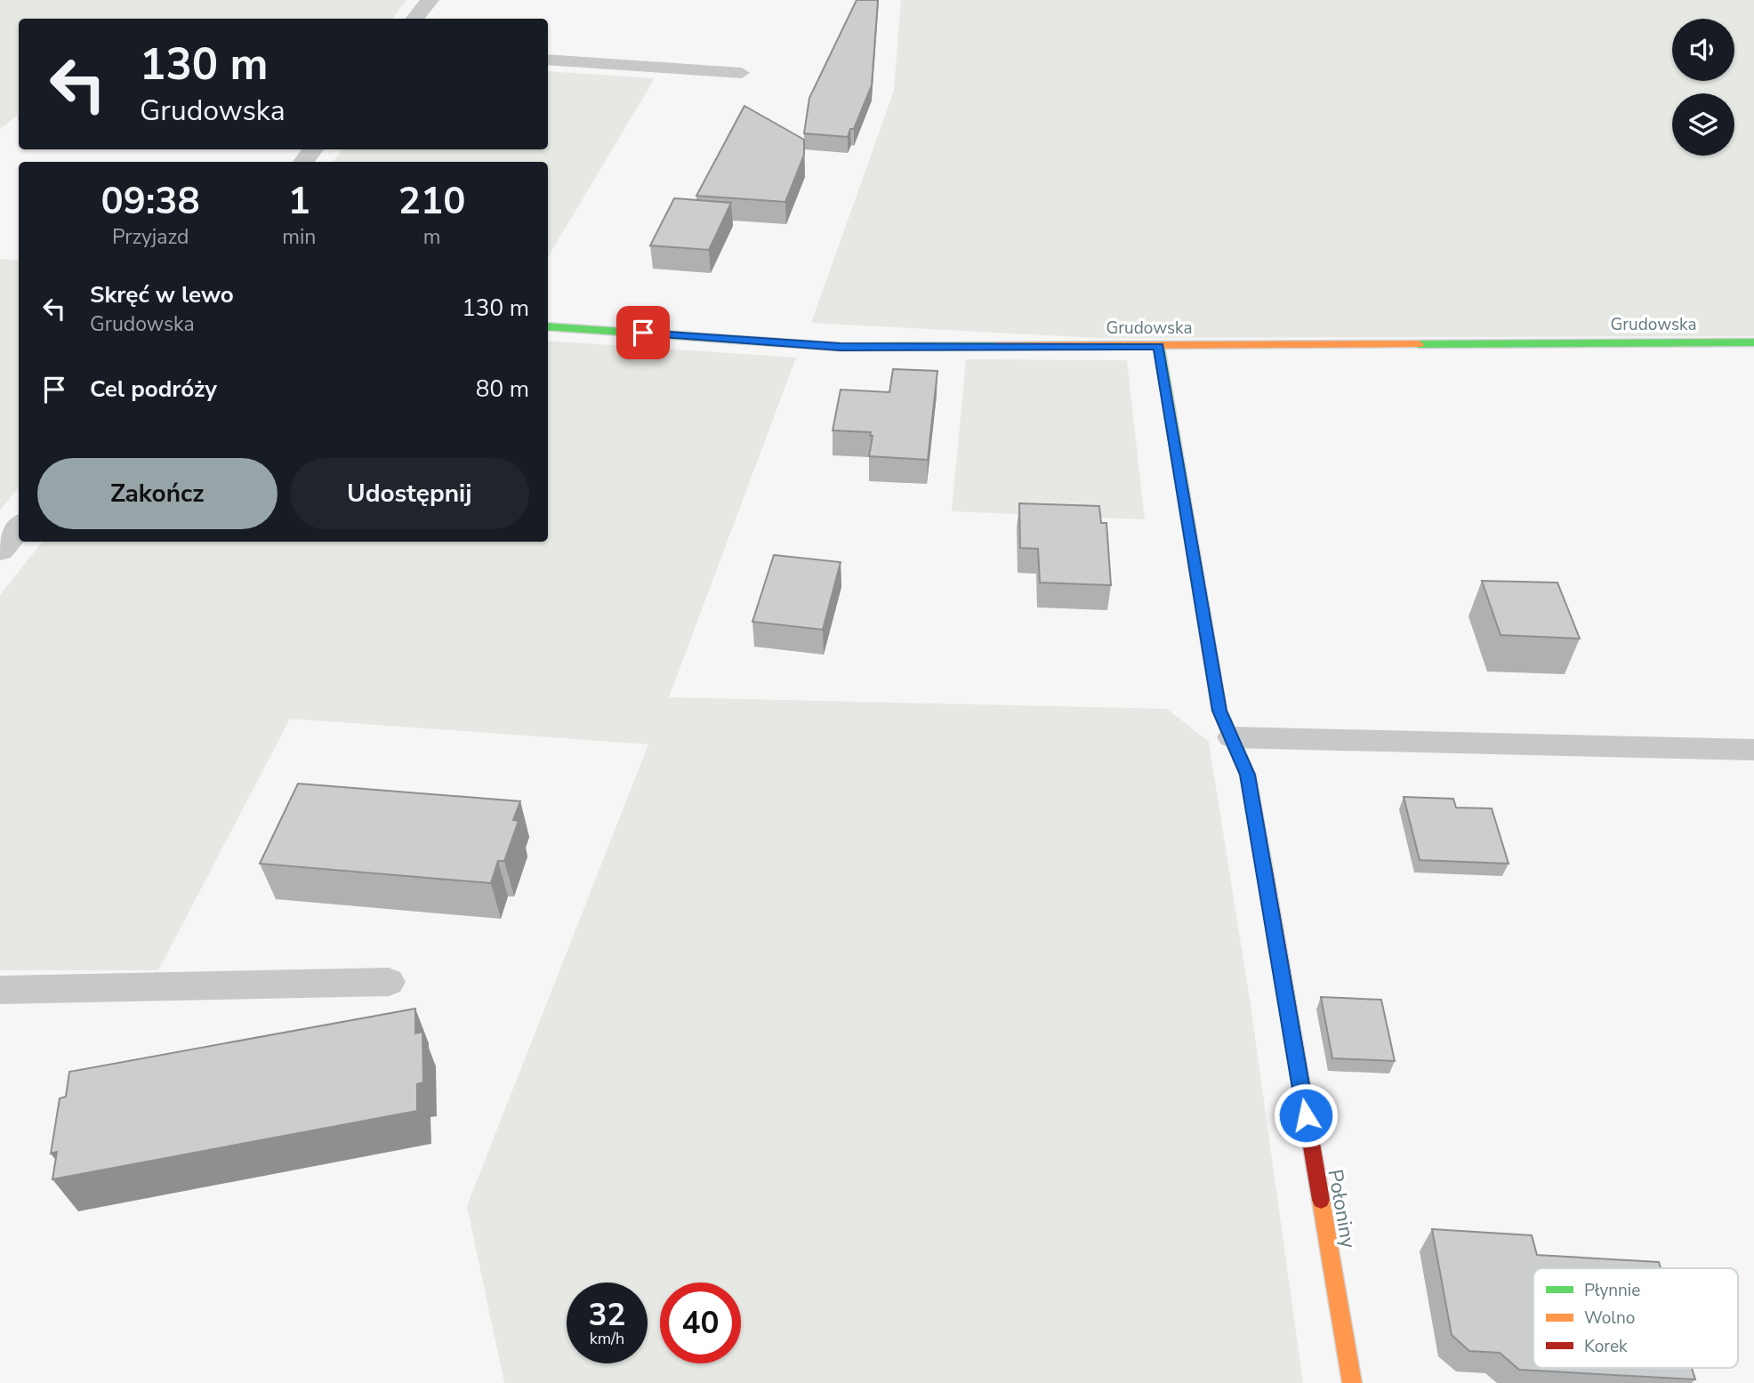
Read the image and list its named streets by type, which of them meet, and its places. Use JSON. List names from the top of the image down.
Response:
{
  "streets": {
    "street": ["Grudowska", "Połoniny"]
  },
  "crossings": [
    ["Grudowska", "Połoniny"]
  ],
  "legend": ["Płynnie", "Wolno", "Korek"],
  "page": {
    "turn": ["130 m", "Grudowska"],
    "eta": [
      "09:38",
      "Przyjazd",
      "1",
      "min",
      "210",
      "m"
    ],
    "list": [
      {
        "name": "Skręć w lewo",
        "note": "Grudowska",
        "value": "130 m"
      },
      {
        "name": "Cel podróży",
        "value": "80 m"
      }
    ],
    "buttons": ["Zakończ", "Udostępnij"],
    "speed": "32 km/h",
    "limit": "40"
  }
}
